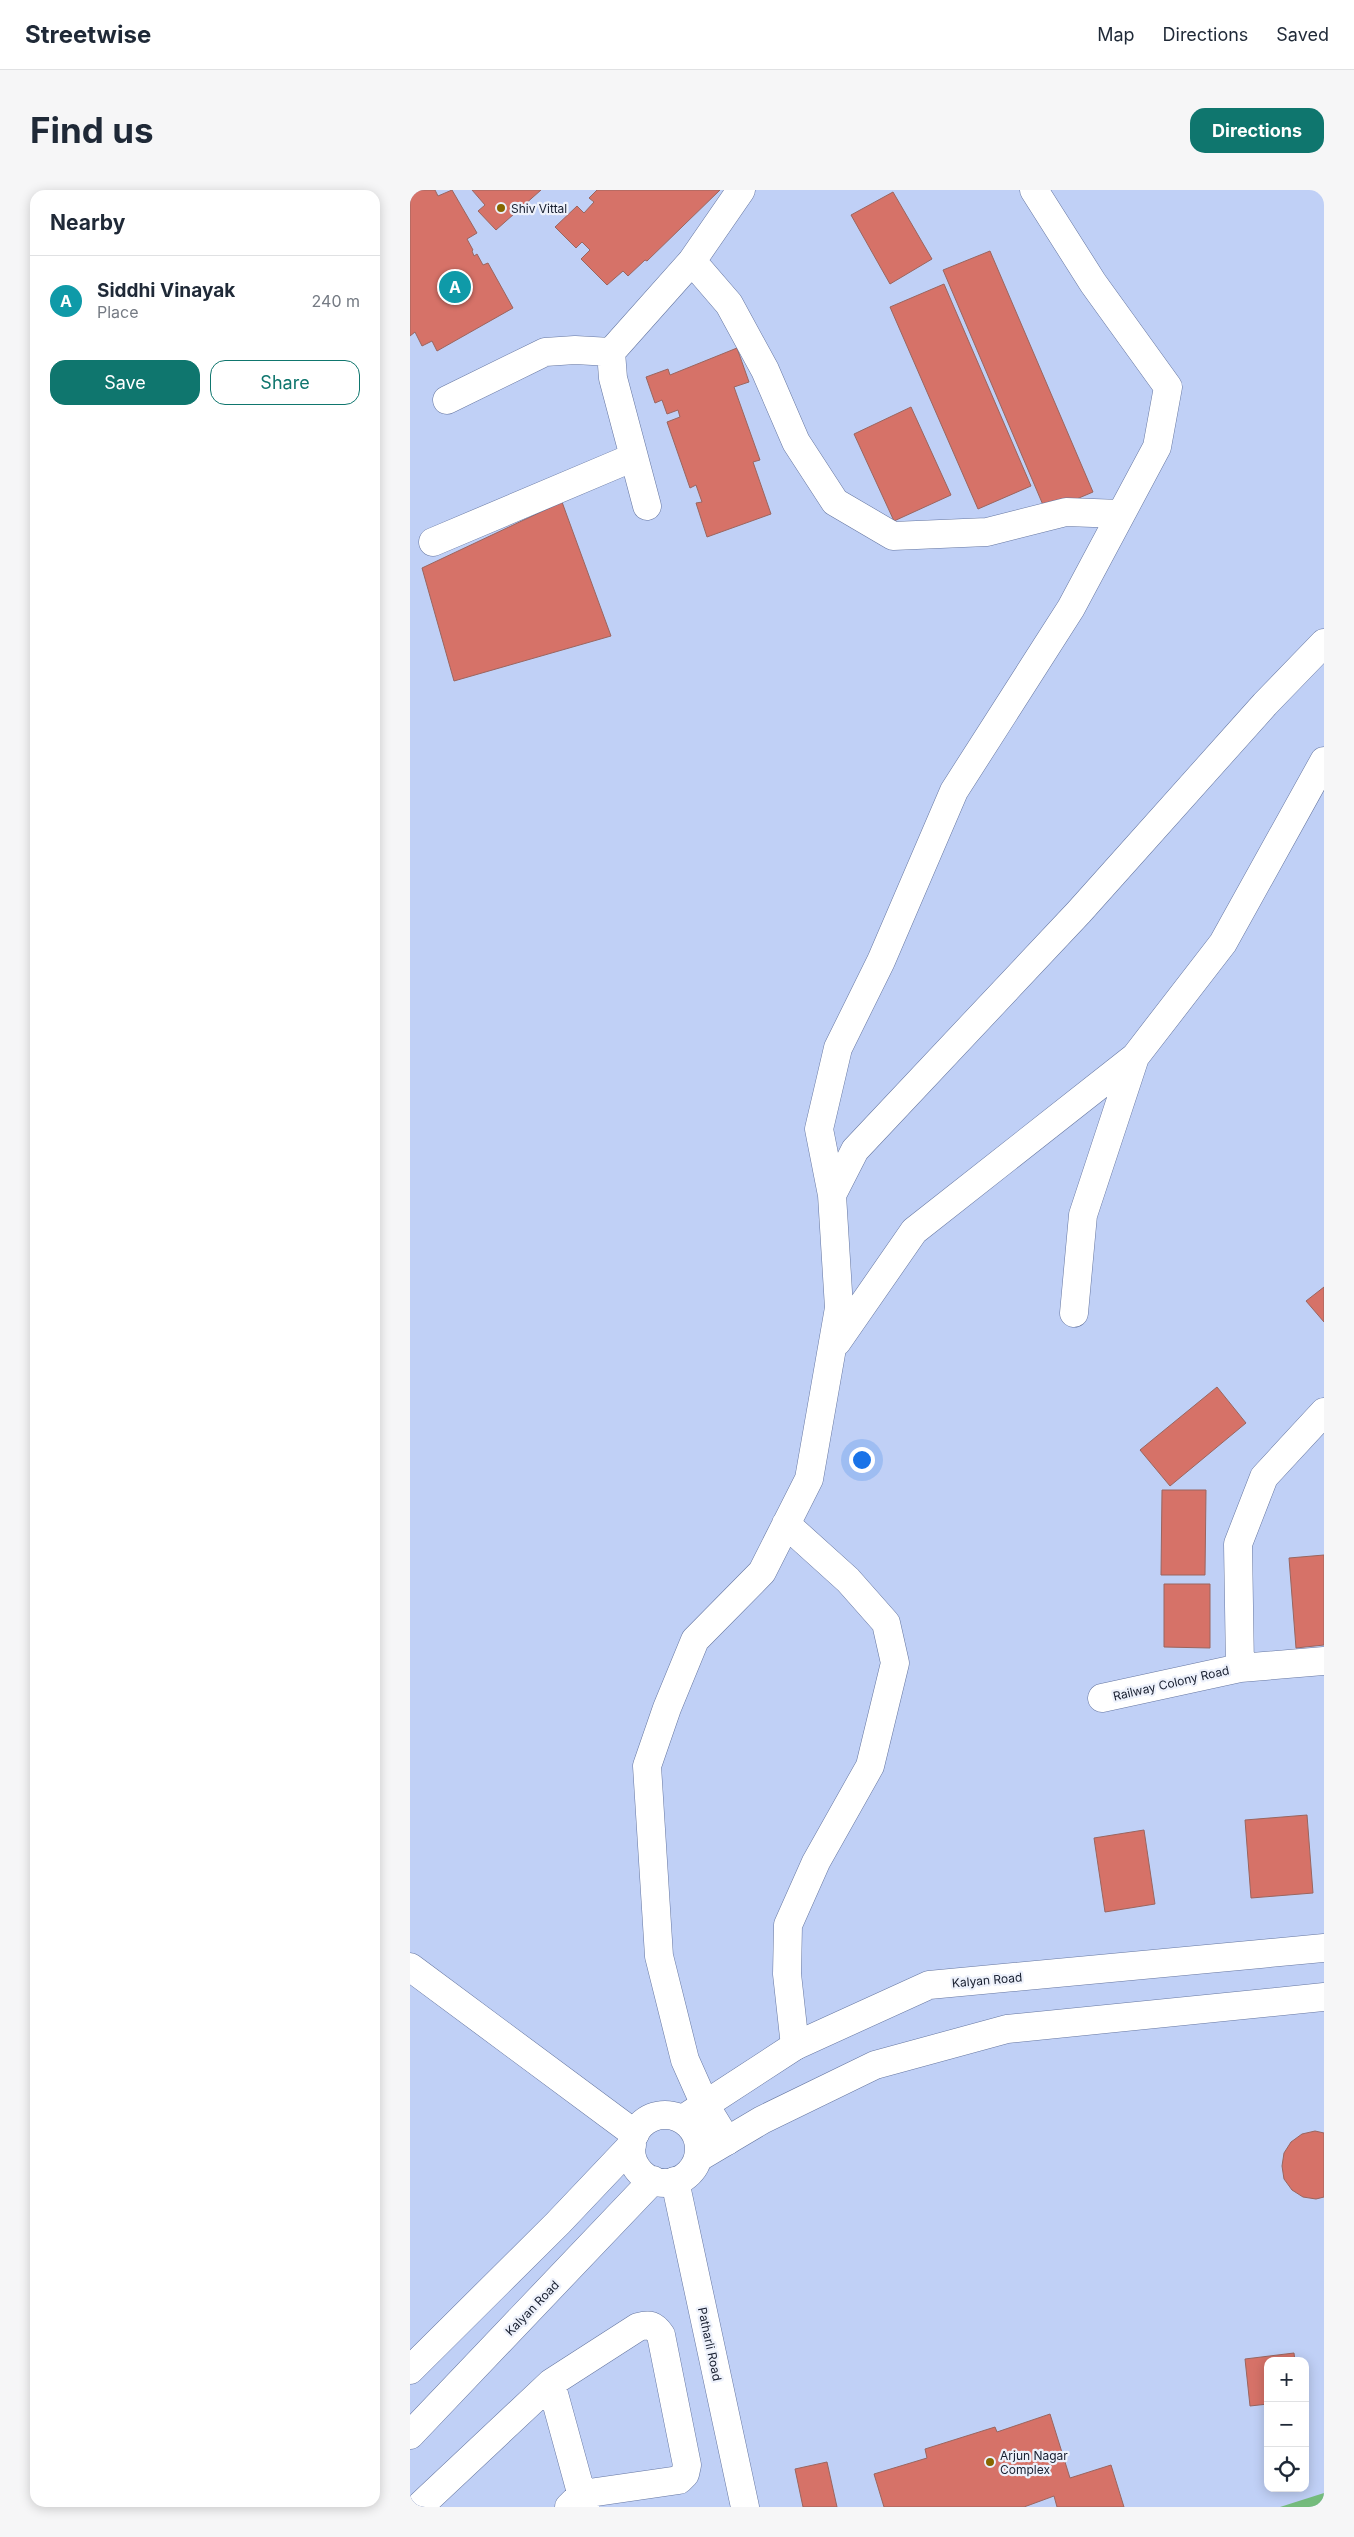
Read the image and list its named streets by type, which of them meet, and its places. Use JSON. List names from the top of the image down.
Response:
{
  "streets": {
    "street": ["Railway Colony Road", "Kalyan Road", "Patharli Road"]
  },
  "crossings": [
    ["Kalyan Road", "Patharli Road"]
  ],
  "places": ["Shiv Vittal", "Arjun Nagar Complex"],
  "page": {
    "header": "Streetwise",
    "nav": ["Map", "Directions", "Saved"],
    "buttons": [
      "Directions",
      ["Save", "Share"]
    ],
    "title": "Find us",
    "heading": "Nearby",
    "list": [
      {
        "mark": "A",
        "name": "Siddhi Vinayak",
        "note": "Place",
        "value": "240 m"
      }
    ],
    "pins": "A",
    "map_buttons": ["+", "−"]
  }
}
